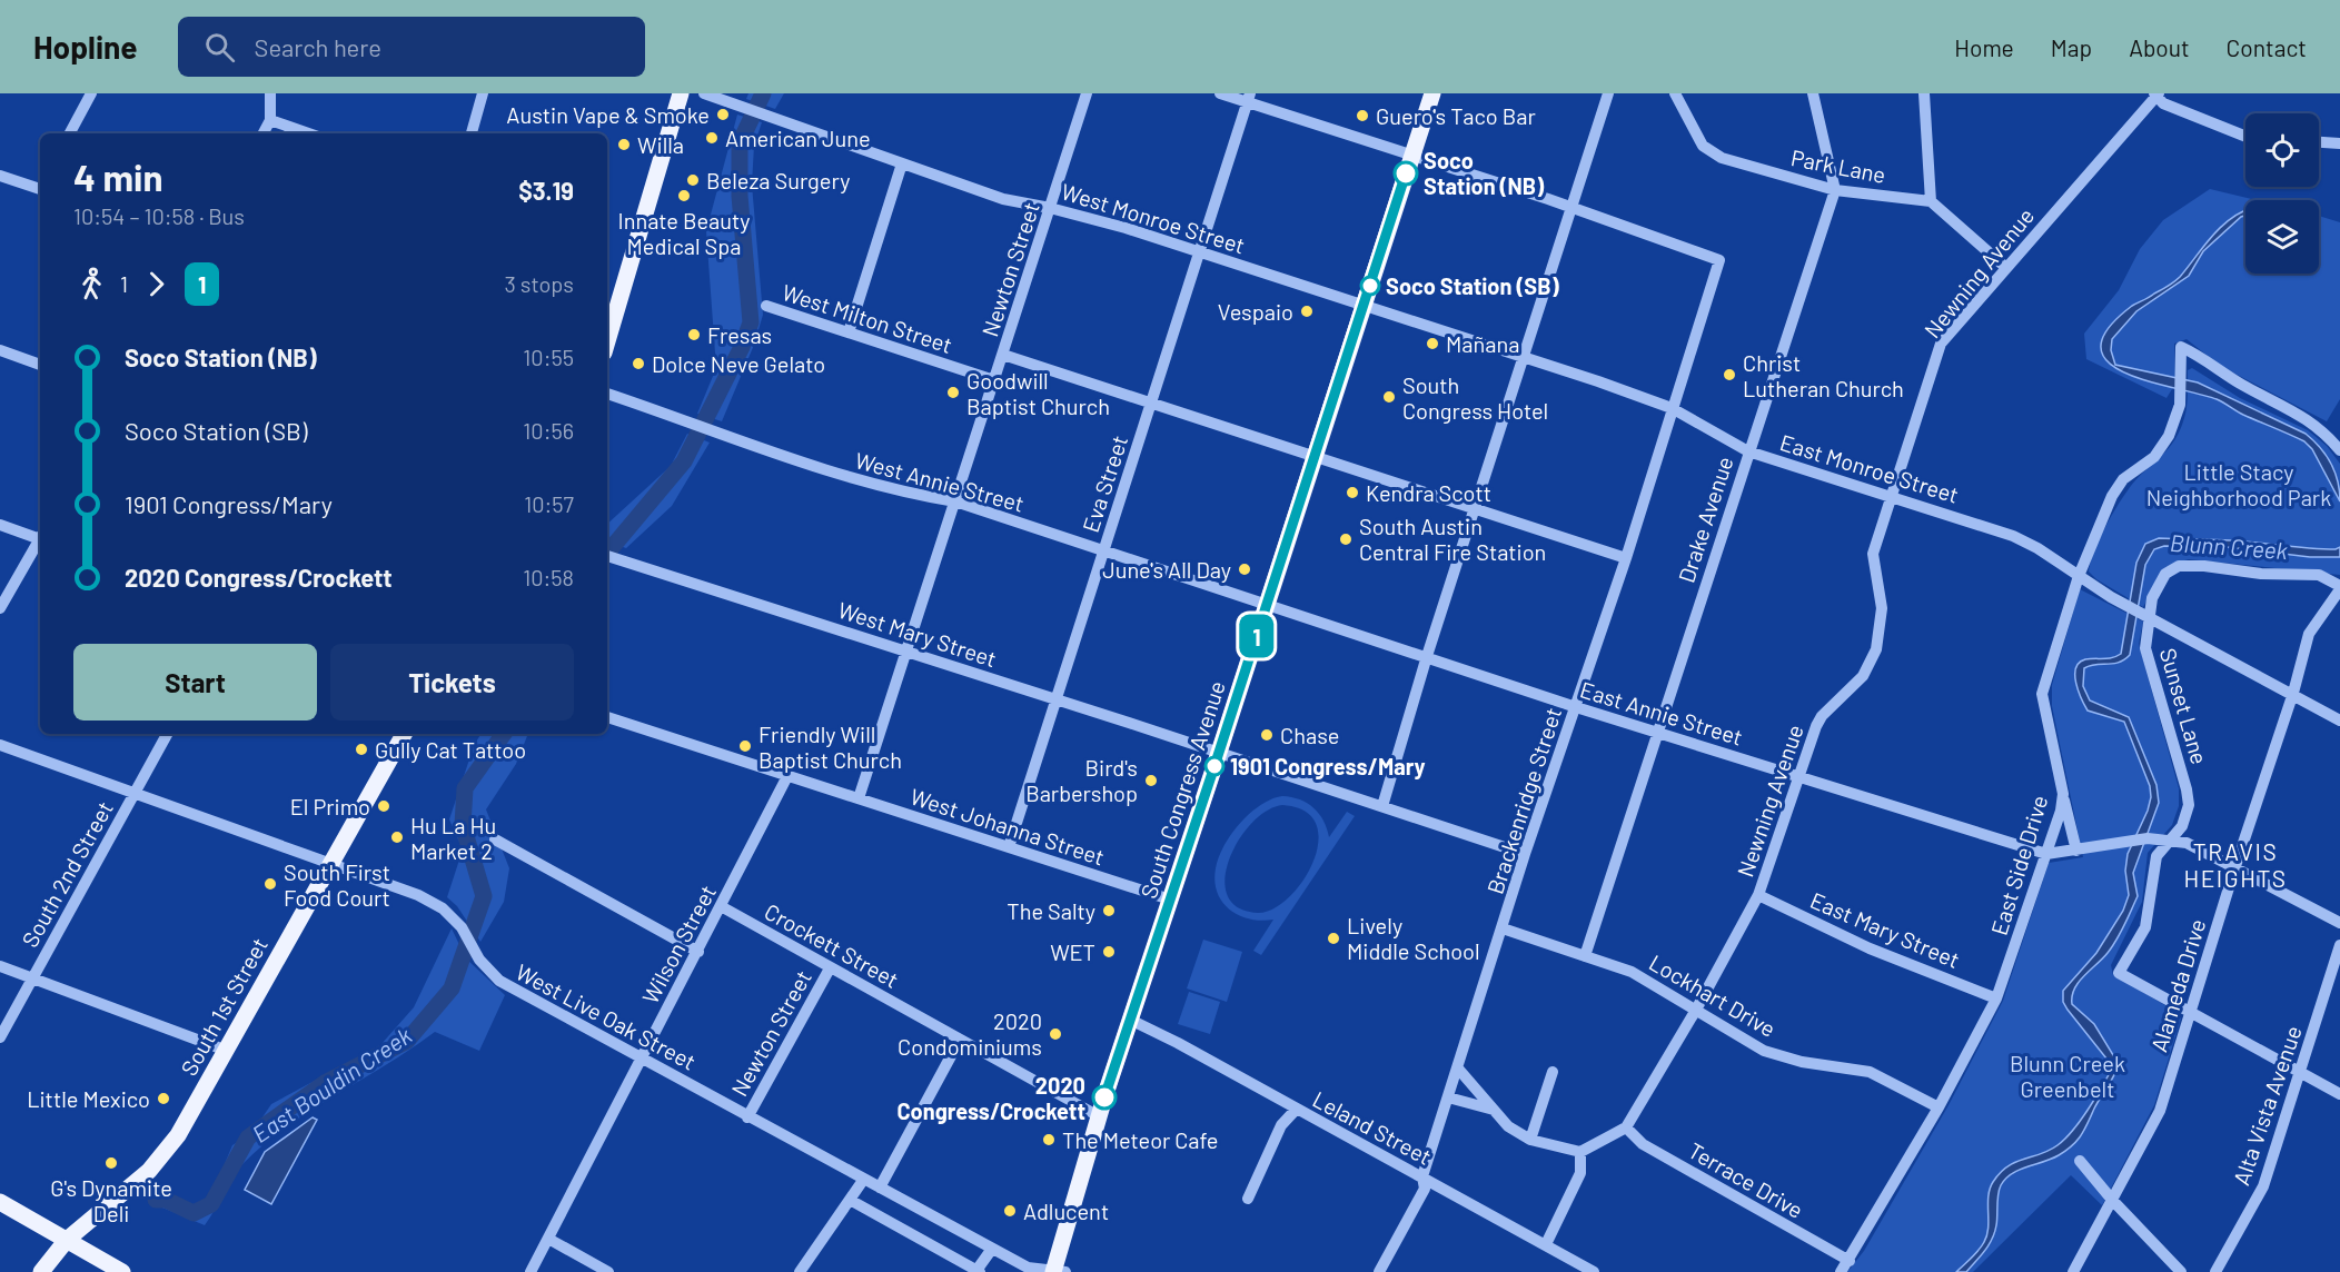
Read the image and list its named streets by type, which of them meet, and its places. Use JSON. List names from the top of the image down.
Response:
{
  "streets": {
    "main road": ["South Congress Avenue", "South 1st Street"],
    "street": [
      "Park Lane",
      "West Monroe Street",
      "Newton Street",
      "Newning Avenue",
      "West Milton Street",
      "East Monroe Street",
      "West Annie Street",
      "Eva Street",
      "Drake Avenue",
      "West Mary Street",
      "Sunset Lane",
      "East Annie Street",
      "Brackenridge Street",
      "West Johanna Street",
      "East Side Drive",
      "South 2nd Street",
      "East Mary Street",
      "Wilson Street",
      "Crockett Street",
      "Alameda Drive",
      "Lockhart Drive",
      "West Live Oak Street",
      "Alta Vista Avenue",
      "Leland Street",
      "Terrace Drive"
    ]
  },
  "crossings": [
    ["Park Lane", "Drake Avenue"],
    ["West Monroe Street", "Newton Street"],
    ["West Monroe Street", "East Monroe Street"],
    ["West Monroe Street", "Eva Street"],
    ["West Monroe Street", "South Congress Avenue"],
    ["Newton Street", "West Milton Street"],
    ["Newton Street", "West Annie Street"],
    ["Newton Street", "West Mary Street"],
    ["Newton Street", "West Johanna Street"],
    ["Newton Street", "Crockett Street"],
    ["Newton Street", "West Live Oak Street"],
    ["Newning Avenue", "East Monroe Street"],
    ["Newning Avenue", "East Annie Street"],
    ["Newning Avenue", "East Mary Street"],
    ["Newning Avenue", "Lockhart Drive"],
    ["Newning Avenue", "Terrace Drive"],
    ["East Monroe Street", "Drake Avenue"],
    ["East Monroe Street", "Sunset Lane"],
    ["East Monroe Street", "South Congress Avenue"],
    ["East Monroe Street", "Brackenridge Street"],
    ["East Monroe Street", "East Side Drive"],
    ["East Monroe Street", "Alameda Drive"],
    ["West Annie Street", "Eva Street"],
    ["West Annie Street", "East Annie Street"],
    ["West Annie Street", "South Congress Avenue"],
    ["Eva Street", "West Mary Street"],
    ["Eva Street", "West Johanna Street"],
    ["Drake Avenue", "East Annie Street"],
    ["Drake Avenue", "Lockhart Drive"],
    ["West Mary Street", "South Congress Avenue"],
    ["Sunset Lane", "Alameda Drive"],
    ["East Annie Street", "South Congress Avenue"],
    ["East Annie Street", "Brackenridge Street"],
    ["East Annie Street", "East Side Drive"],
    ["South Congress Avenue", "West Johanna Street"],
    ["South Congress Avenue", "Crockett Street"],
    ["South Congress Avenue", "West Live Oak Street"],
    ["South Congress Avenue", "Leland Street"],
    ["Brackenridge Street", "Lockhart Drive"],
    ["Brackenridge Street", "Leland Street"],
    ["West Johanna Street", "Wilson Street"],
    ["East Side Drive", "East Mary Street"],
    ["East Side Drive", "Lockhart Drive"],
    ["East Side Drive", "Terrace Drive"],
    ["South 2nd Street", "West Live Oak Street"],
    ["Wilson Street", "Crockett Street"],
    ["Wilson Street", "West Live Oak Street"],
    ["South 1st Street", "West Live Oak Street"]
  ],
  "districts": ["TRAVIS HEIGHTS"],
  "water": ["Blunn Creek", "East Bouldin Creek"],
  "parks": ["Little Stacy Neighborhood Park", "Blunn Creek Greenbelt"],
  "places": [
    "Austin Vape & Smoke",
    "Guero's Taco Bar",
    "American June",
    "Willa",
    "Soco Station (NB)",
    "Beleza Surgery",
    "Innate Beauty Medical Spa",
    "Soco Station (SB)",
    "Vespaio",
    "Fresas",
    "Mañana",
    "Dolce Neve Gelato",
    "Christ Lutheran Church",
    "Goodwill Baptist Church",
    "South Congress Hotel",
    "Kendra Scott",
    "South Austin Central Fire Station",
    "June's All Day",
    "Chase",
    "Friendly Will Baptist Church",
    "Gully Cat Tattoo",
    "1901 Congress/Mary",
    "Bird's Barbershop",
    "El Primo",
    "Hu La Hu Market 2",
    "South First Food Court",
    "The Salty",
    "Lively Middle School",
    "WET",
    "2020 Condominiums",
    "2020 Congress/Crockett",
    "Little Mexico",
    "The Meteor Cafe",
    "G's Dynamite Deli",
    "Adlucent"
  ],
  "lines": ["bus line 1"],
  "page": {
    "header": "Hopline",
    "search": "Search here",
    "nav": [
      "Home",
      "Map",
      "About",
      "Contact"
    ],
    "on_map": "1",
    "heading": ["4 min", "10:54 – 10:58 · Bus", "$3.19"],
    "legs": ["1", "1", "3 stops"],
    "list": [
      {
        "name": "Soco Station (NB)",
        "value": "10:55"
      },
      {
        "name": "Soco Station (SB)",
        "value": "10:56"
      },
      {
        "name": "1901 Congress/Mary",
        "value": "10:57"
      },
      {
        "name": "2020 Congress/Crockett",
        "value": "10:58"
      }
    ],
    "buttons": ["Start", "Tickets"]
  }
}
